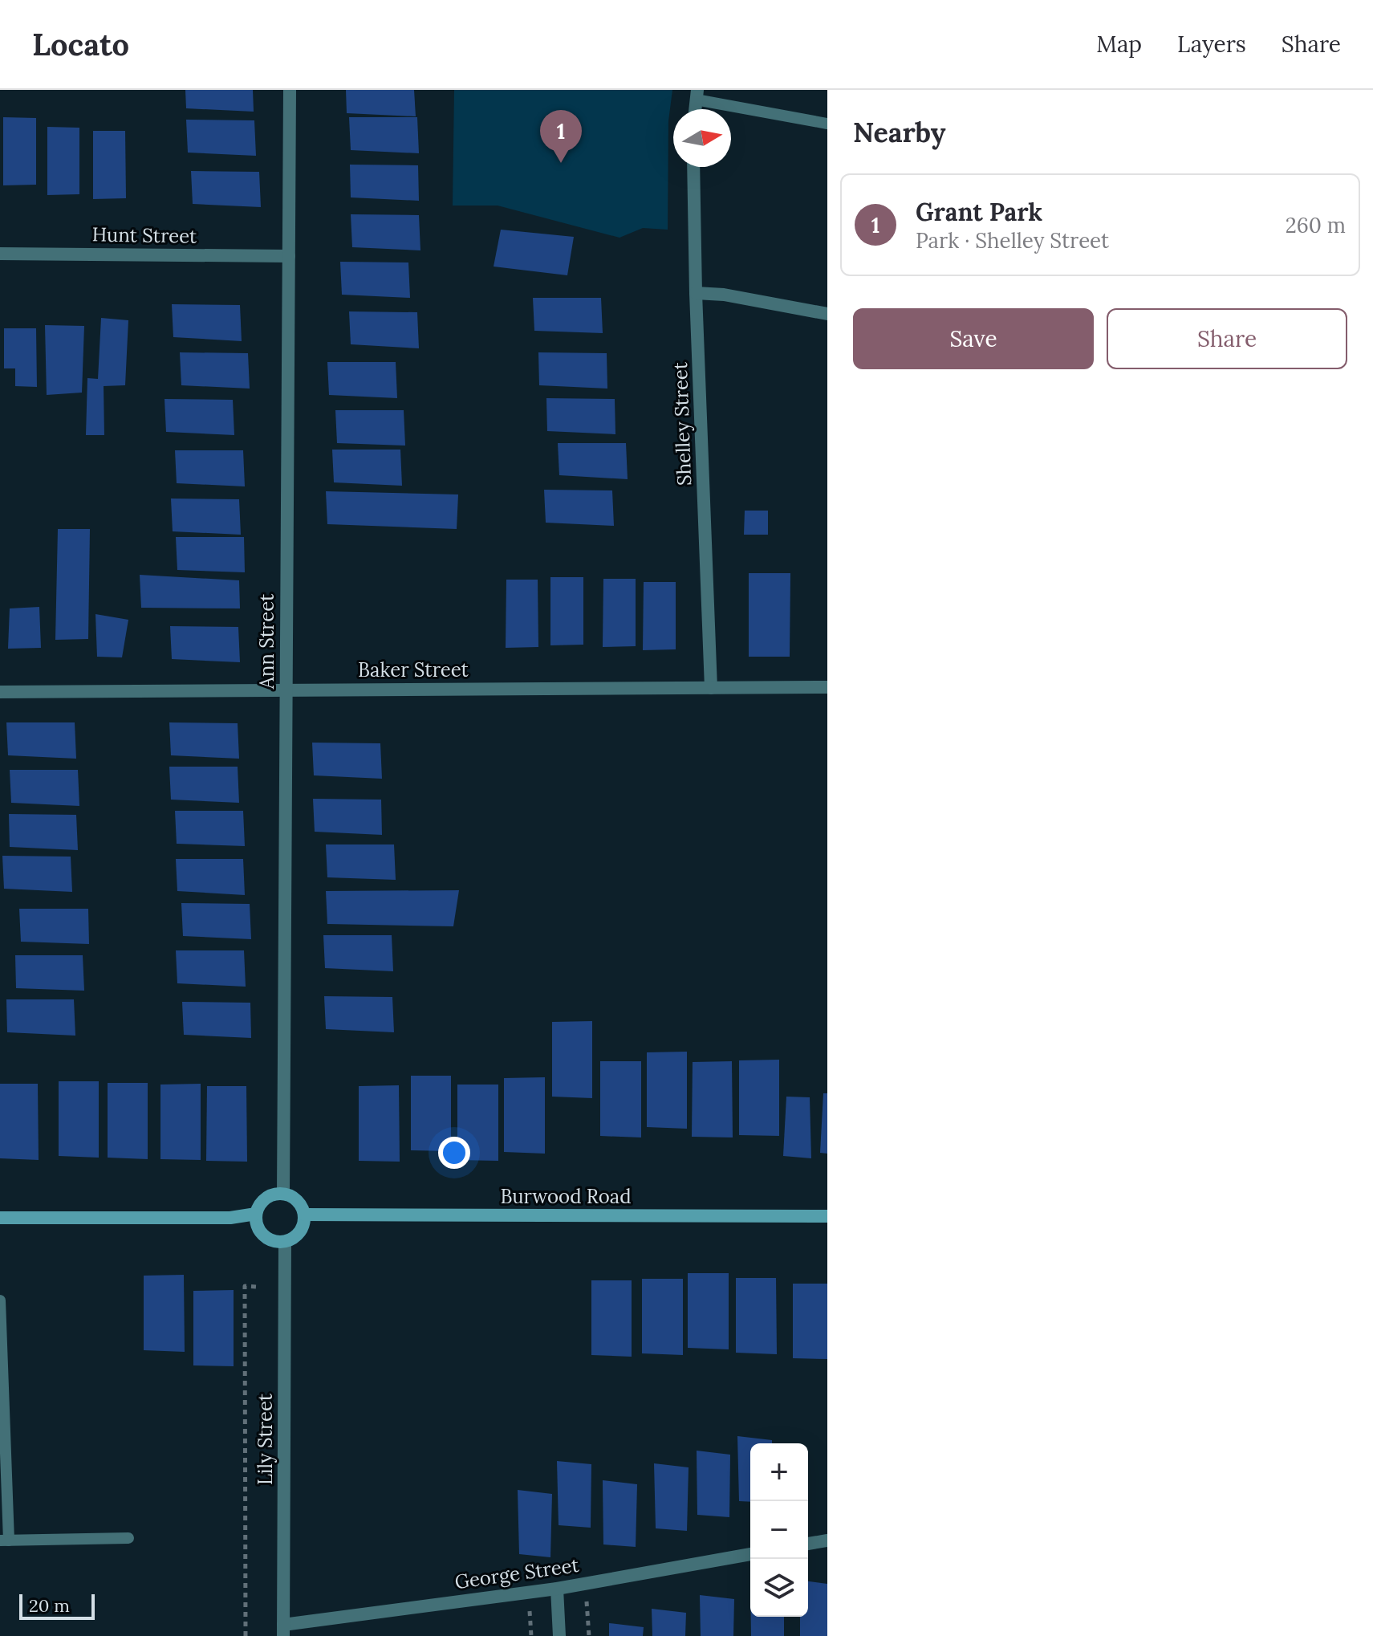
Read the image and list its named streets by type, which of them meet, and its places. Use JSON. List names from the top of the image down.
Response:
{
  "streets": {
    "main road": ["Burwood Road"],
    "street": [
      "Hunt Street",
      "Shelley Street",
      "Ann Street",
      "Baker Street",
      "Lily Street",
      "George Street"
    ]
  },
  "crossings": [
    ["Hunt Street", "Ann Street"],
    ["Shelley Street", "Baker Street"],
    ["Ann Street", "Baker Street"],
    ["Ann Street", "Burwood Road"],
    ["Ann Street", "Lily Street"],
    ["Burwood Road", "Lily Street"],
    ["Lily Street", "George Street"]
  ],
  "scale_bar": "20 m",
  "north": "right",
  "page": {
    "header": "Locato",
    "nav": ["Map", "Layers", "Share"],
    "heading": "Nearby",
    "pins": "1",
    "list": [
      {
        "mark": "1",
        "name": "Grant Park",
        "note": "Park · Shelley Street",
        "value": "260 m"
      }
    ],
    "buttons": ["Save", "Share"],
    "map_buttons": ["+", "−"],
    "scale": "20 m"
  }
}
